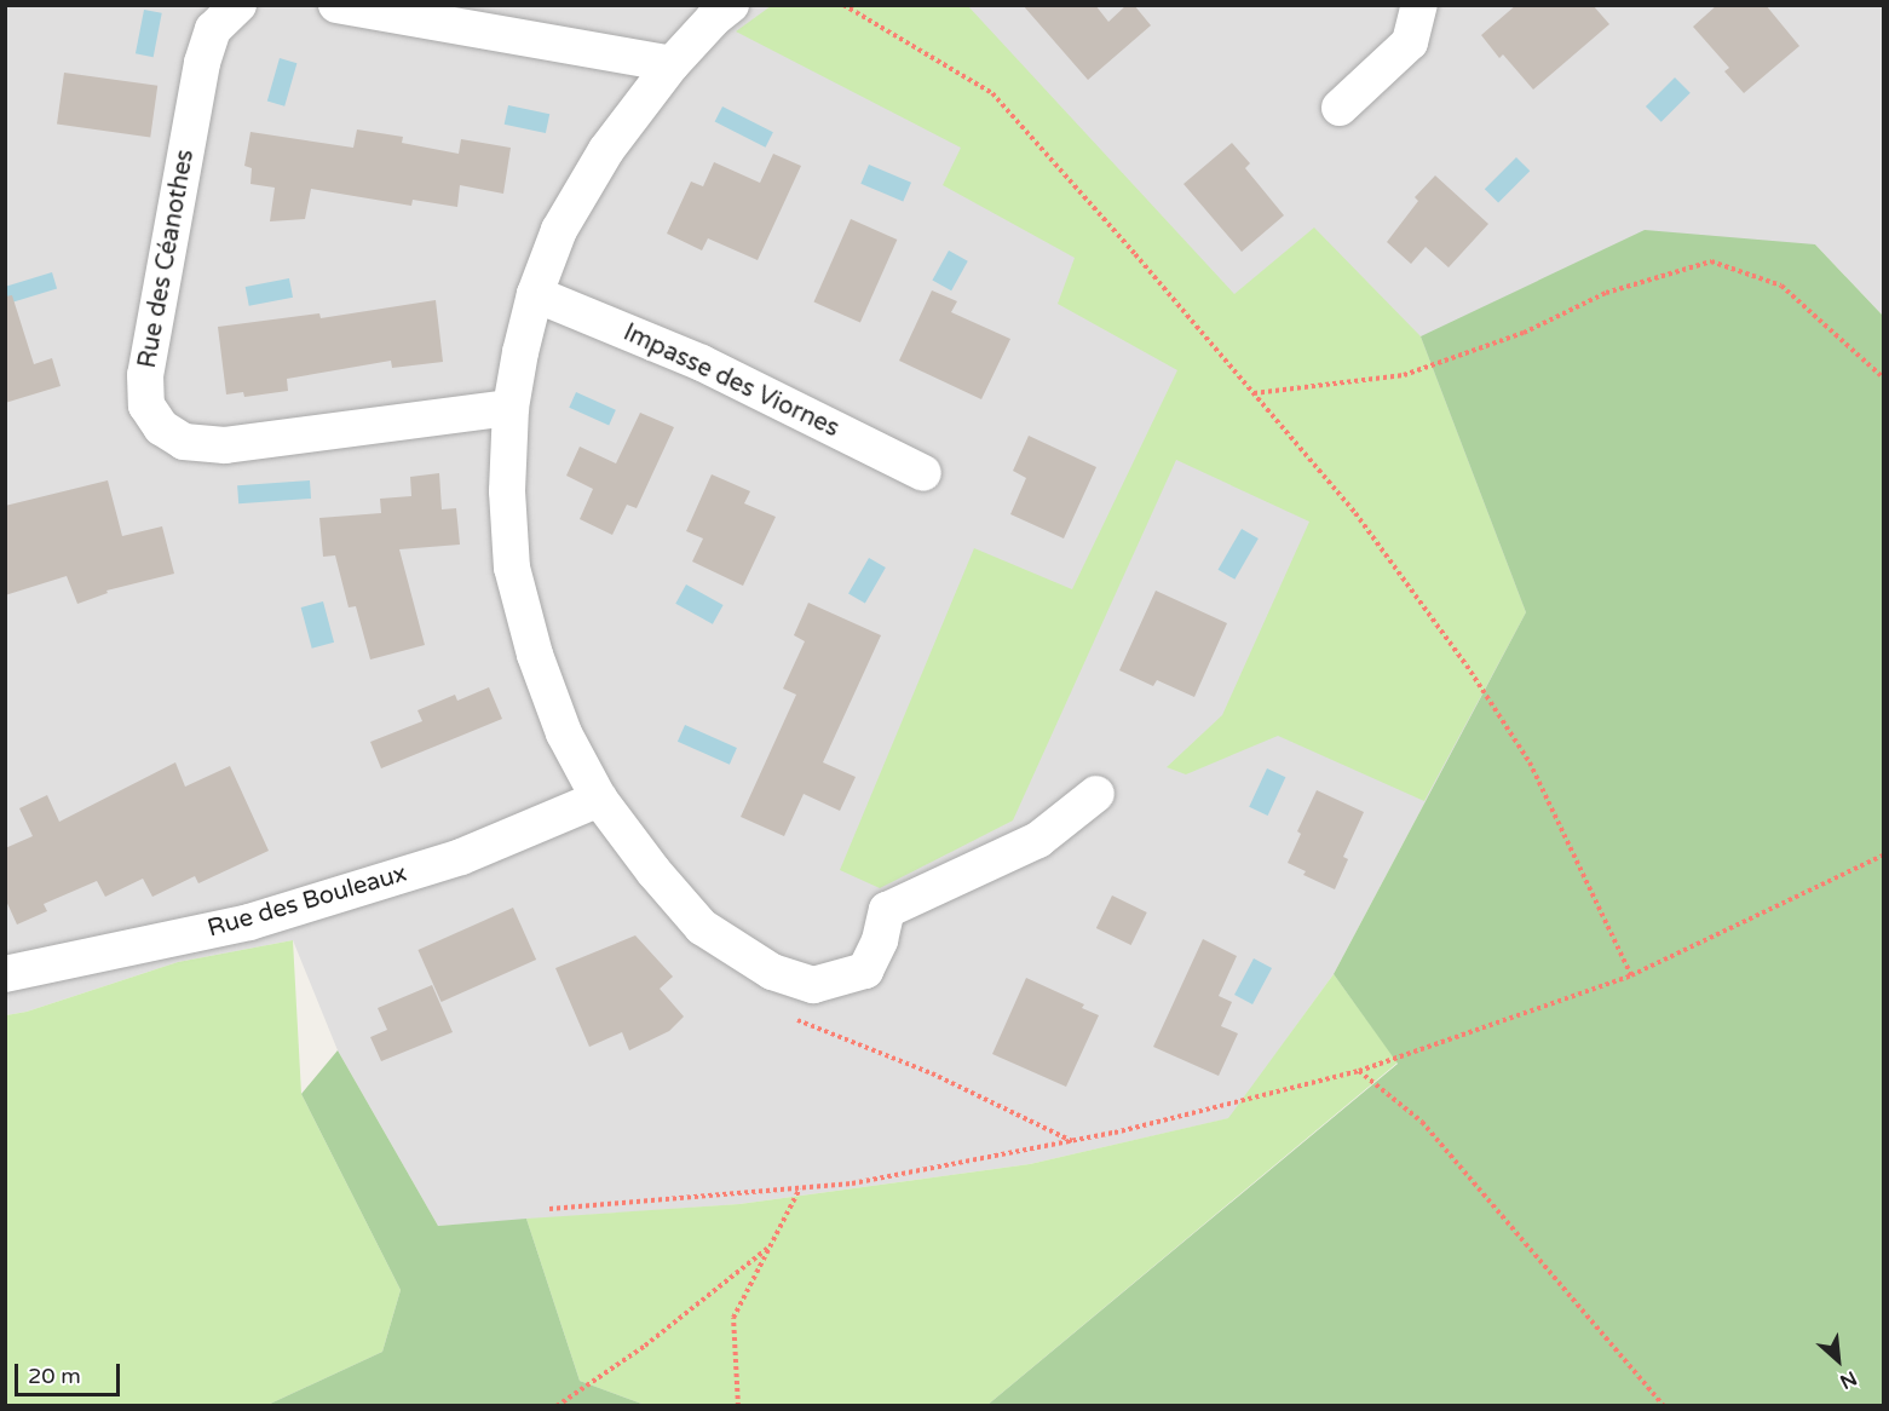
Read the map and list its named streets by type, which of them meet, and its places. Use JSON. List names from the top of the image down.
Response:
{
  "streets": {
    "street": ["Rue des Céanothes", "Impasse des Viornes", "Rue des Bouleaux"]
  },
  "scale_bar": "20 m",
  "north": "bottom right"
}
